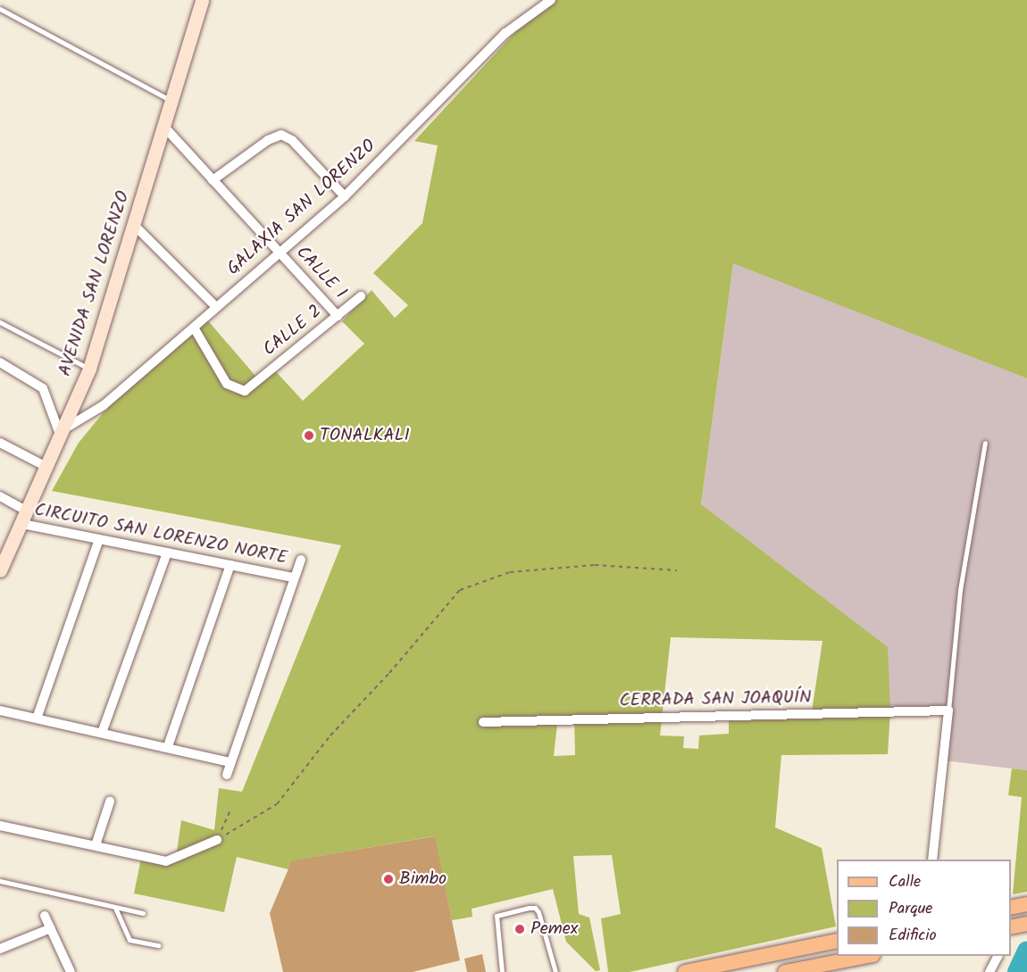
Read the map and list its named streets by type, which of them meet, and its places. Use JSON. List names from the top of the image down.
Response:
{
  "streets": {
    "street": [
      "GALAXIA SAN LORENZO",
      "CALLE 1",
      "AVENIDA SAN LORENZO",
      "CALLE 2",
      "CIRCUITO SAN LORENZO NORTE",
      "CERRADA SAN JOAQUÍN"
    ]
  },
  "crossings": [
    ["GALAXIA SAN LORENZO", "CALLE 1"],
    ["GALAXIA SAN LORENZO", "AVENIDA SAN LORENZO"],
    ["GALAXIA SAN LORENZO", "CALLE 2"],
    ["CALLE 1", "AVENIDA SAN LORENZO"],
    ["CALLE 1", "CALLE 2"],
    ["AVENIDA SAN LORENZO", "CIRCUITO SAN LORENZO NORTE"]
  ],
  "places": ["TONALKALI", "Bimbo", "Pemex"],
  "legend": ["Calle", "Parque", "Edificio"]
}
